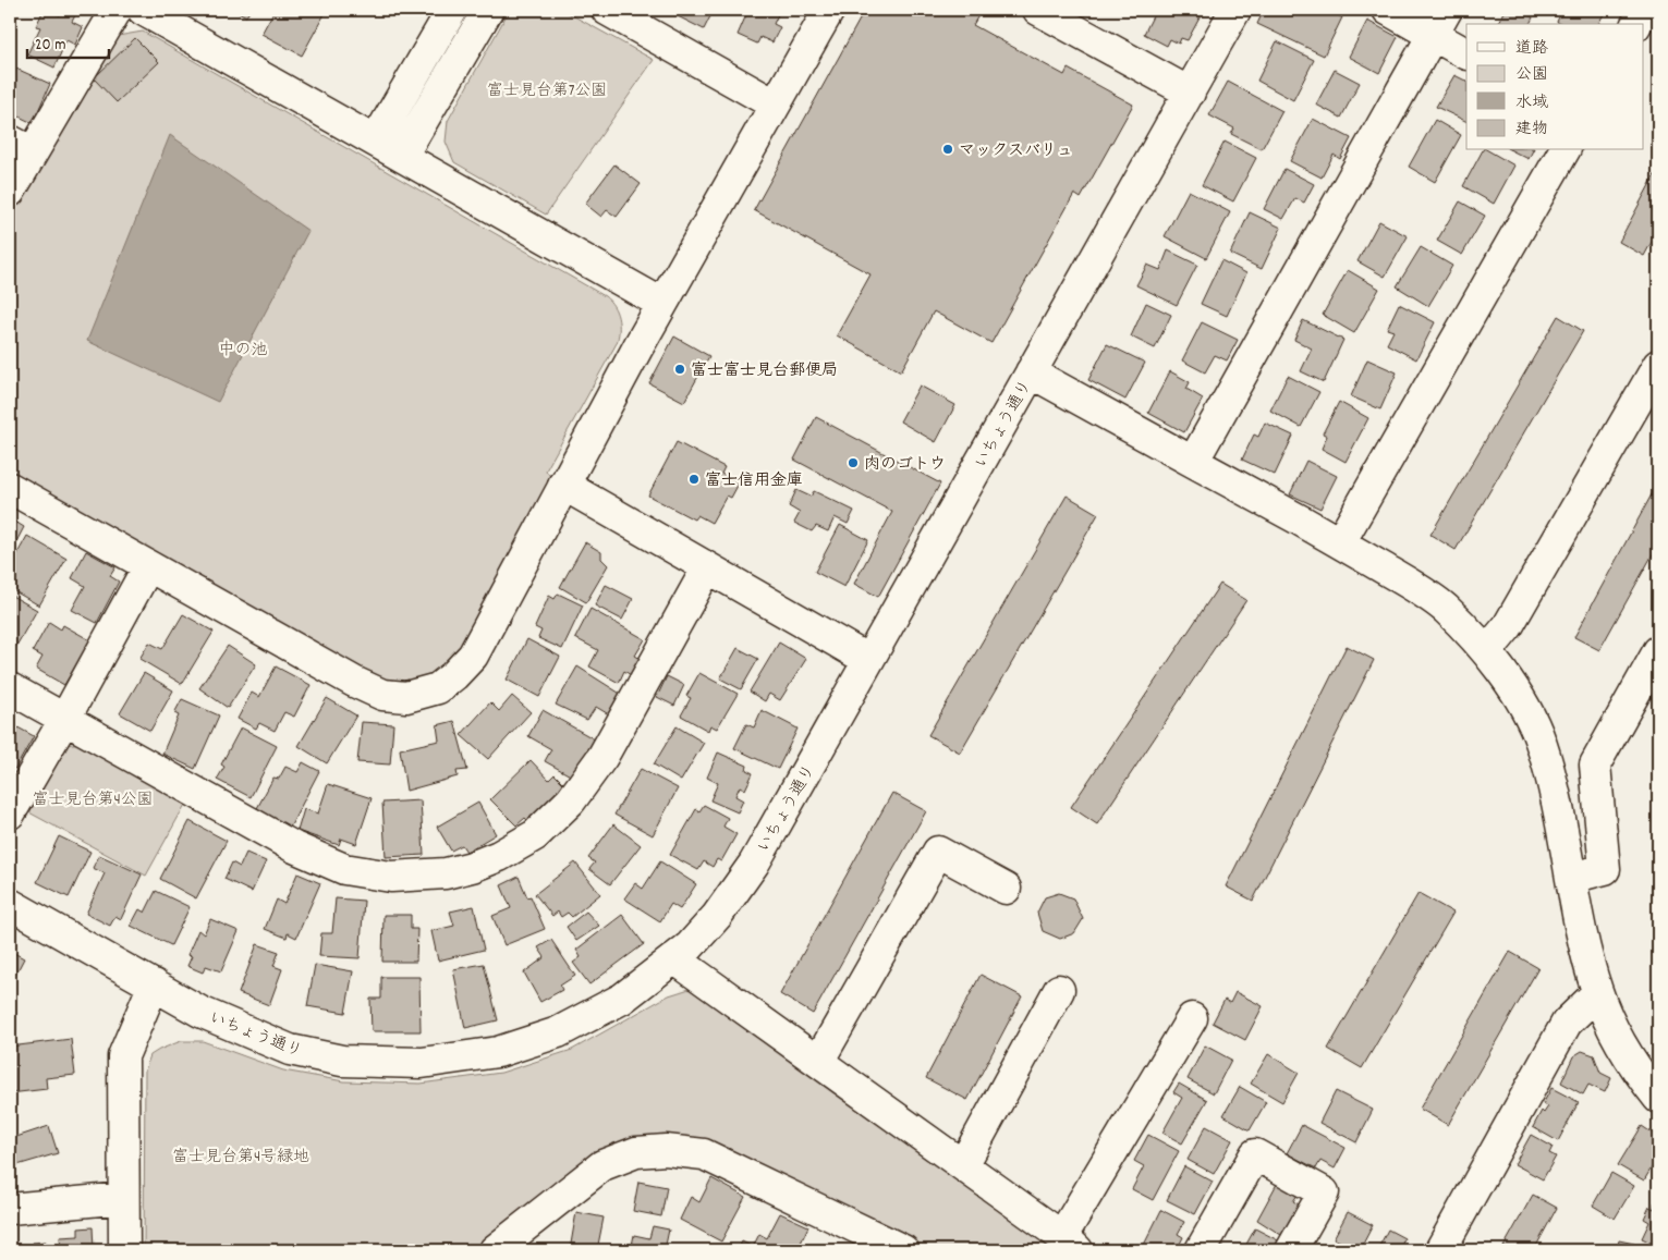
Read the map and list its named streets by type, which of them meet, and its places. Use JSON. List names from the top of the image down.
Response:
{
  "streets": {
    "street": ["いちょう通り"]
  },
  "parks": [
    "富士見台第7公園",
    "中の池",
    "富士見台第4公園",
    "富士見台第4号緑地"
  ],
  "places": [
    "マックスバリュ",
    "富士富士見台郵便局",
    "肉のゴトウ",
    "富士信用金庫"
  ],
  "legend": [
    "道路",
    "公園",
    "水域",
    "建物"
  ],
  "scale_bar": "20 m"
}
